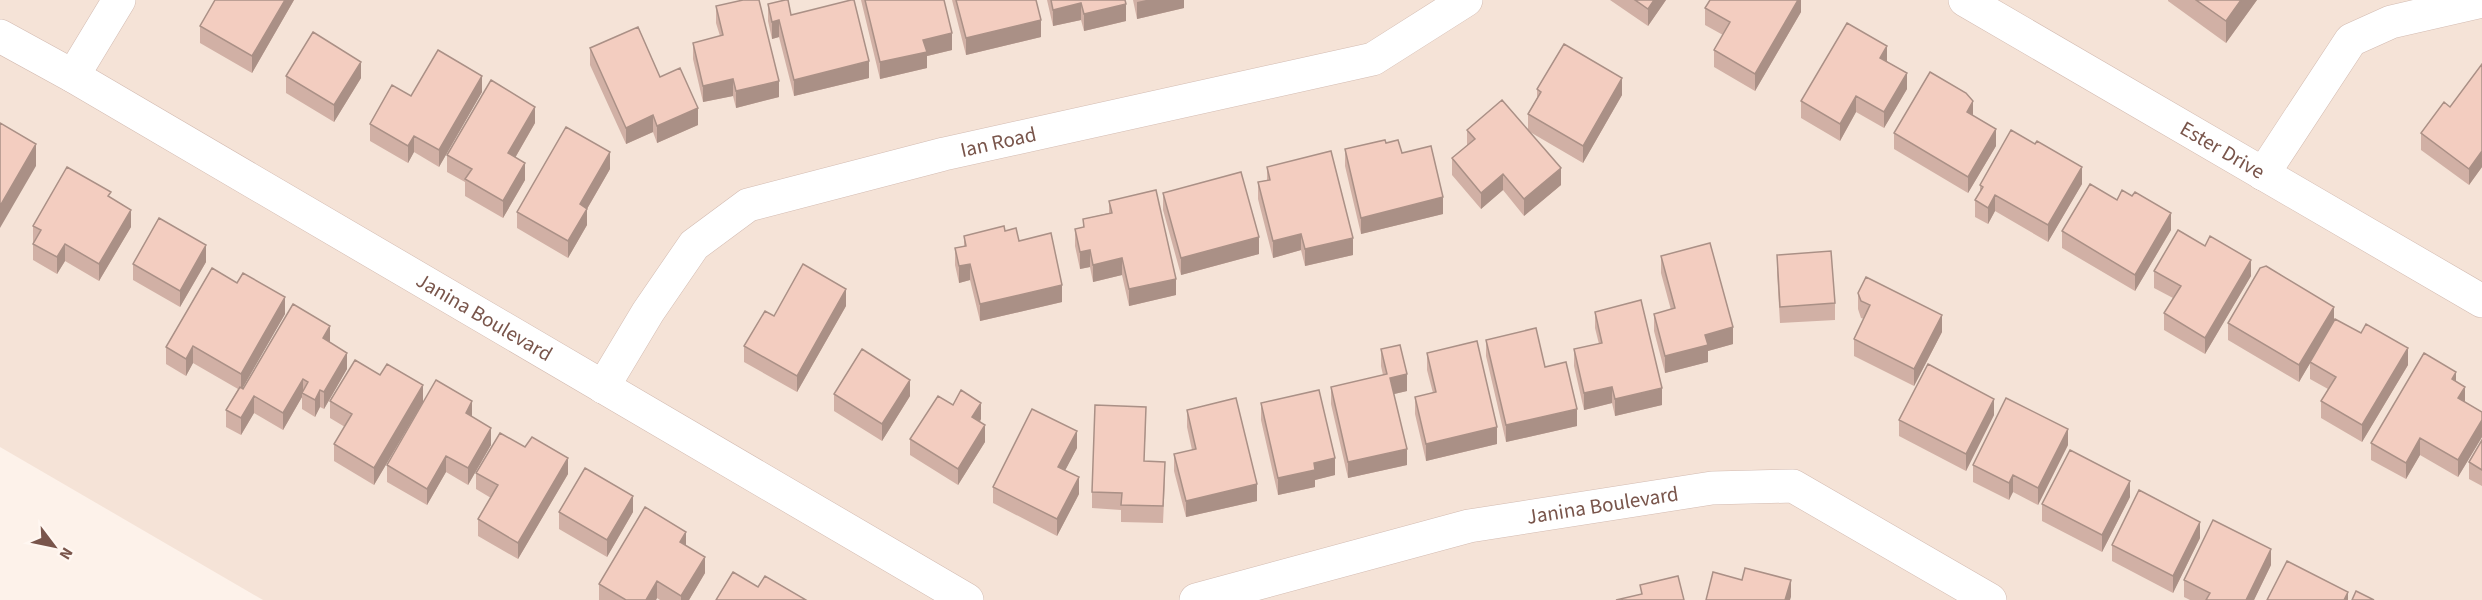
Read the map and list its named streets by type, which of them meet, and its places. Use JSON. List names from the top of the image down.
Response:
{
  "streets": {
    "street": ["Ian Road", "Ester Drive", "Janina Boulevard"]
  },
  "crossings": [
    ["Ian Road", "Janina Boulevard"]
  ],
  "north": "bottom right"
}
